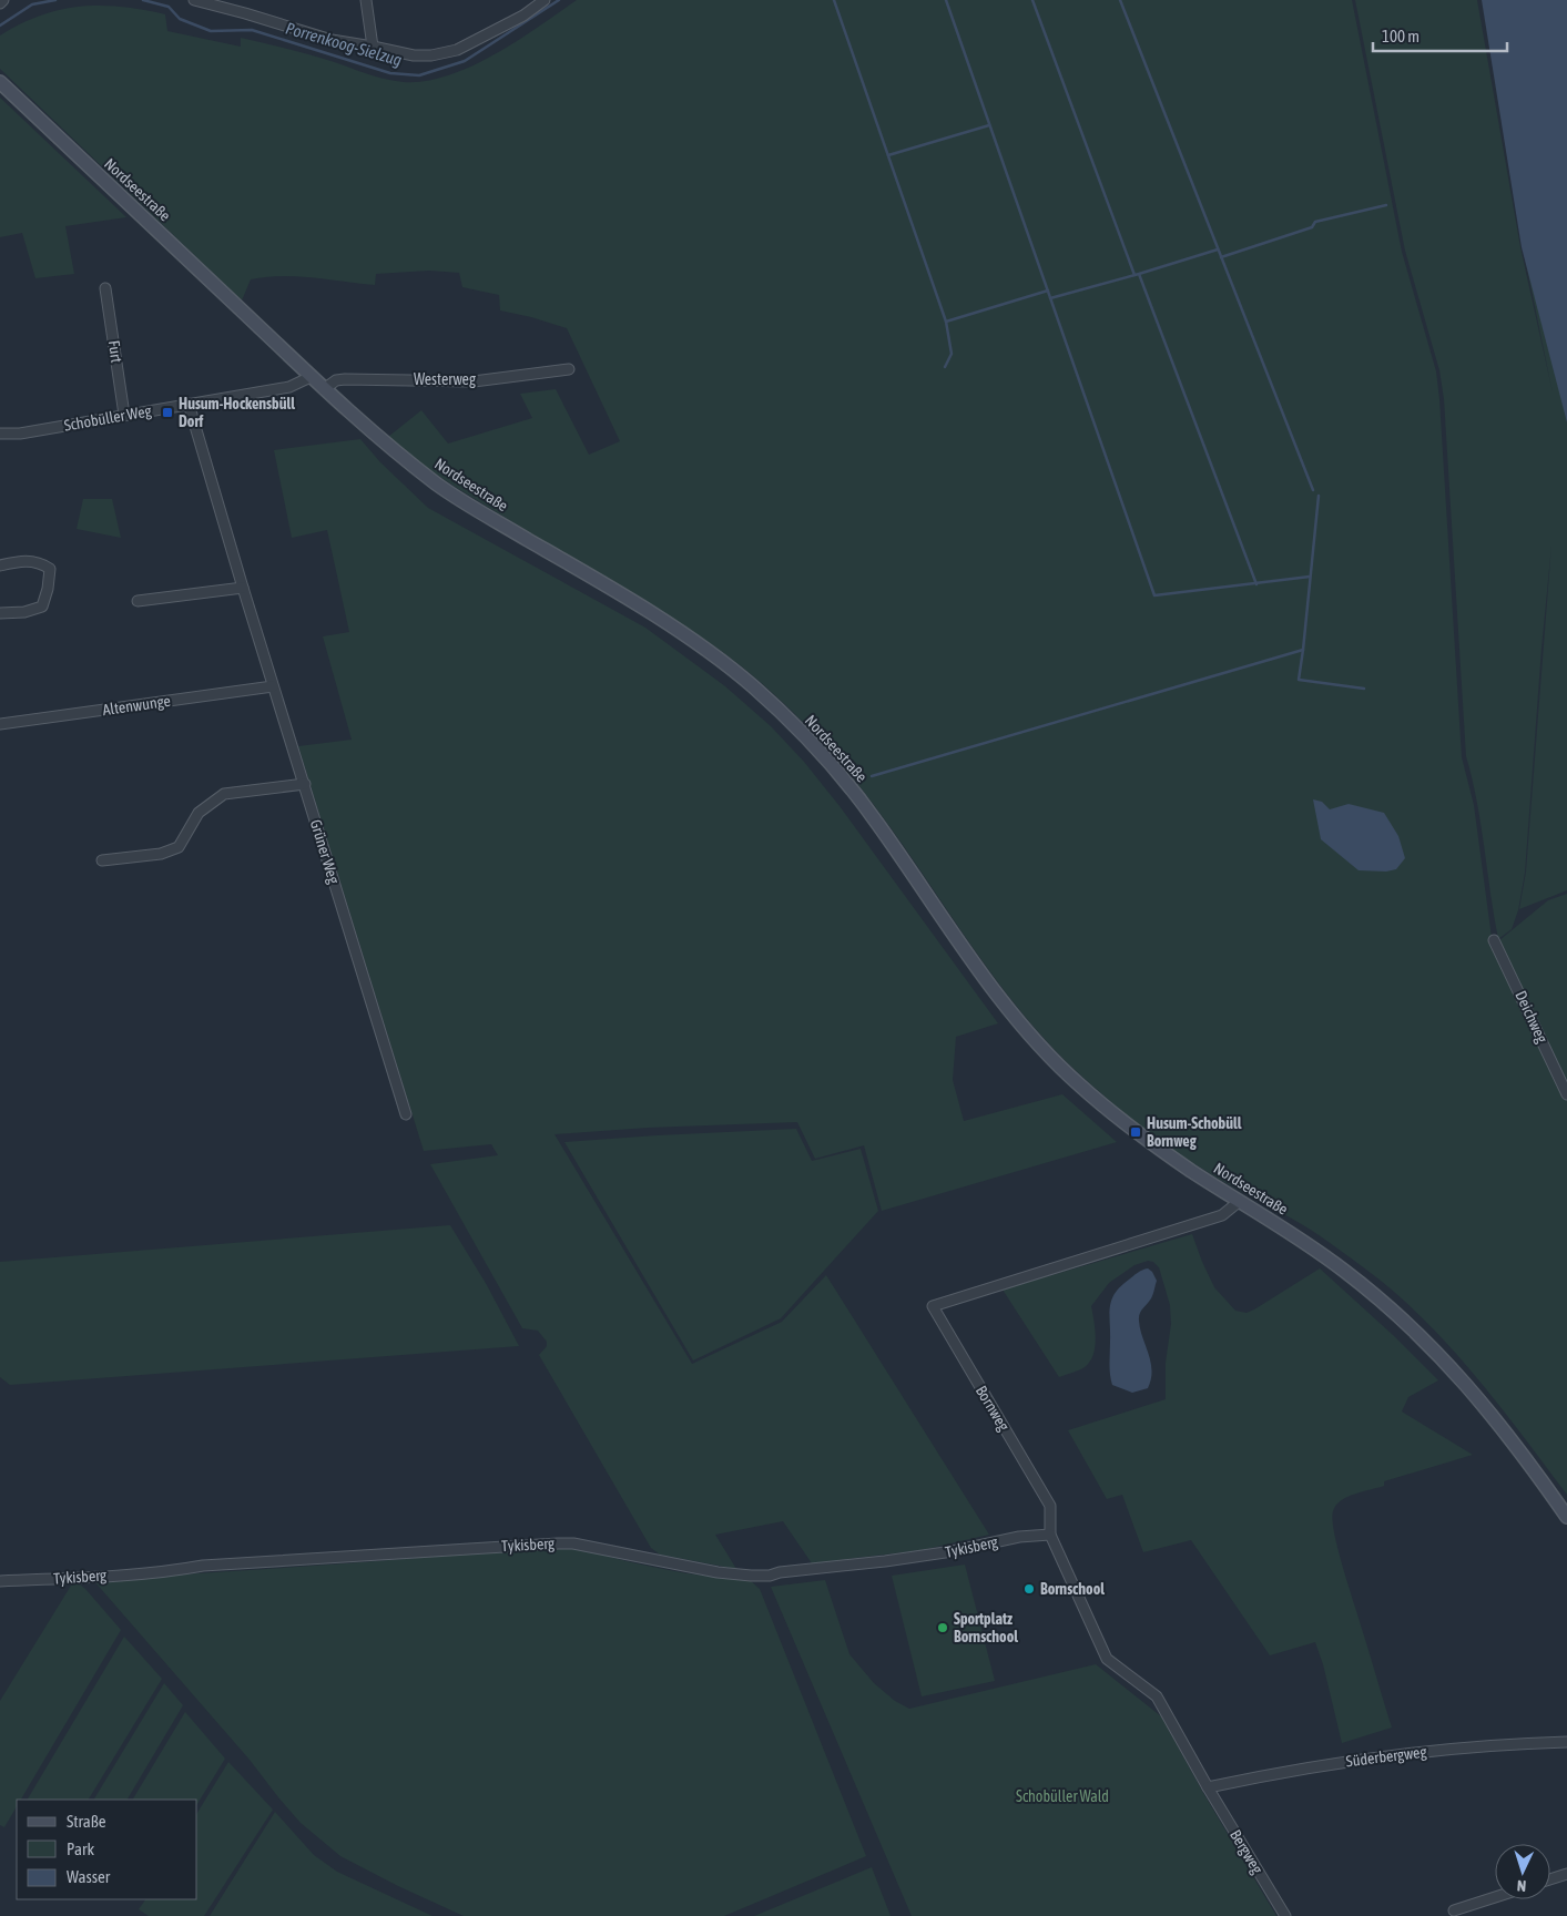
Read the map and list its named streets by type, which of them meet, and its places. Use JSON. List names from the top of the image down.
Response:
{
  "streets": {
    "main road": ["Nordseestraße"],
    "street": [
      "Furt",
      "Westerweg",
      "Schobüller Weg",
      "Altenwunge",
      "Grüner Weg",
      "Deichweg",
      "Bornweg",
      "Tykisberg",
      "Süderbergweg",
      "Bergweg"
    ]
  },
  "crossings": [
    ["Nordseestraße", "Westerweg"],
    ["Nordseestraße", "Schobüller Weg"],
    ["Nordseestraße", "Bornweg"],
    ["Furt", "Schobüller Weg"],
    ["Schobüller Weg", "Grüner Weg"],
    ["Altenwunge", "Grüner Weg"],
    ["Bornweg", "Tykisberg"],
    ["Bornweg", "Süderbergweg"],
    ["Bornweg", "Bergweg"],
    ["Süderbergweg", "Bergweg"]
  ],
  "water": ["Porrenkoog-Sielzug"],
  "parks": ["Schobüller Wald"],
  "places": {
    "transit": ["Husum-Hockensbüll Dorf", "Husum-Schobüll Bornweg"],
    "other": ["Bornschool", "Sportplatz Bornschool"]
  },
  "legend": ["Straße", "Park", "Wasser"],
  "scale_bar": "100 m",
  "north": "bottom"
}
